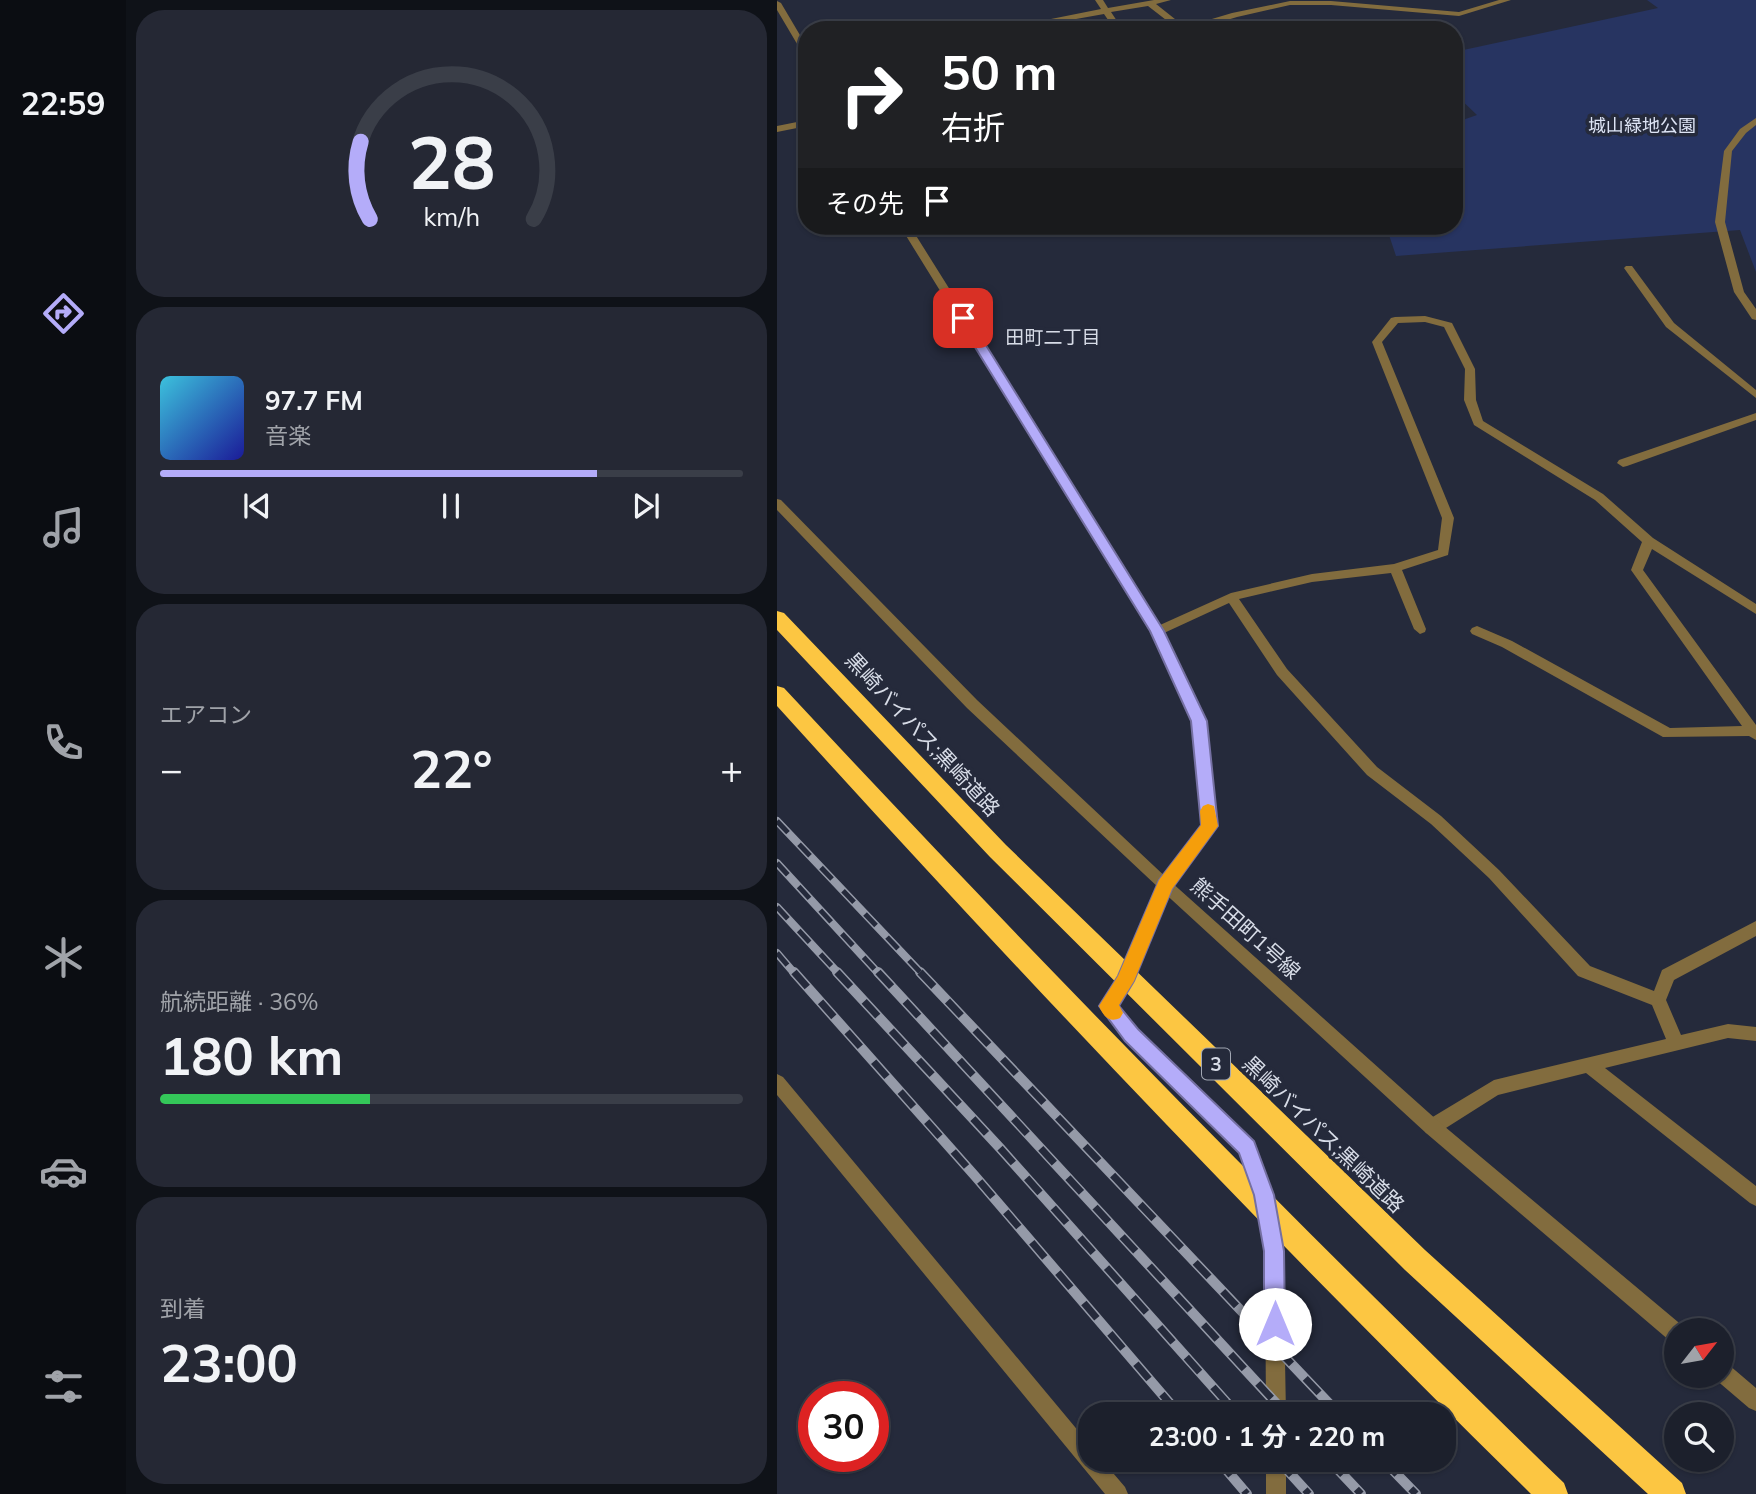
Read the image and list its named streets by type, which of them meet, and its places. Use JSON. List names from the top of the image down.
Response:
{
  "streets": {
    "highway": ["黒崎バイパス;黒崎道路", "3"],
    "street": ["熊手田町1号線"]
  },
  "districts": ["田町二丁目"],
  "parks": ["城山緑地公園"],
  "north": "top right",
  "page": {
    "tabs": "22:59",
    "turn": ["50 m", "右折"],
    "then": "その先",
    "song": ["97.7 FM", "音楽"],
    "tile": [
      "エアコン",
      ["航続距離 · 36%", "180 km"],
      ["到着", "23:00"]
    ],
    "heat": ["−", "22°", "+"],
    "limit": "30",
    "trip": "23:00 · 1 分 · 220 m",
    "gauge": ["28", "km/h"]
  }
}
